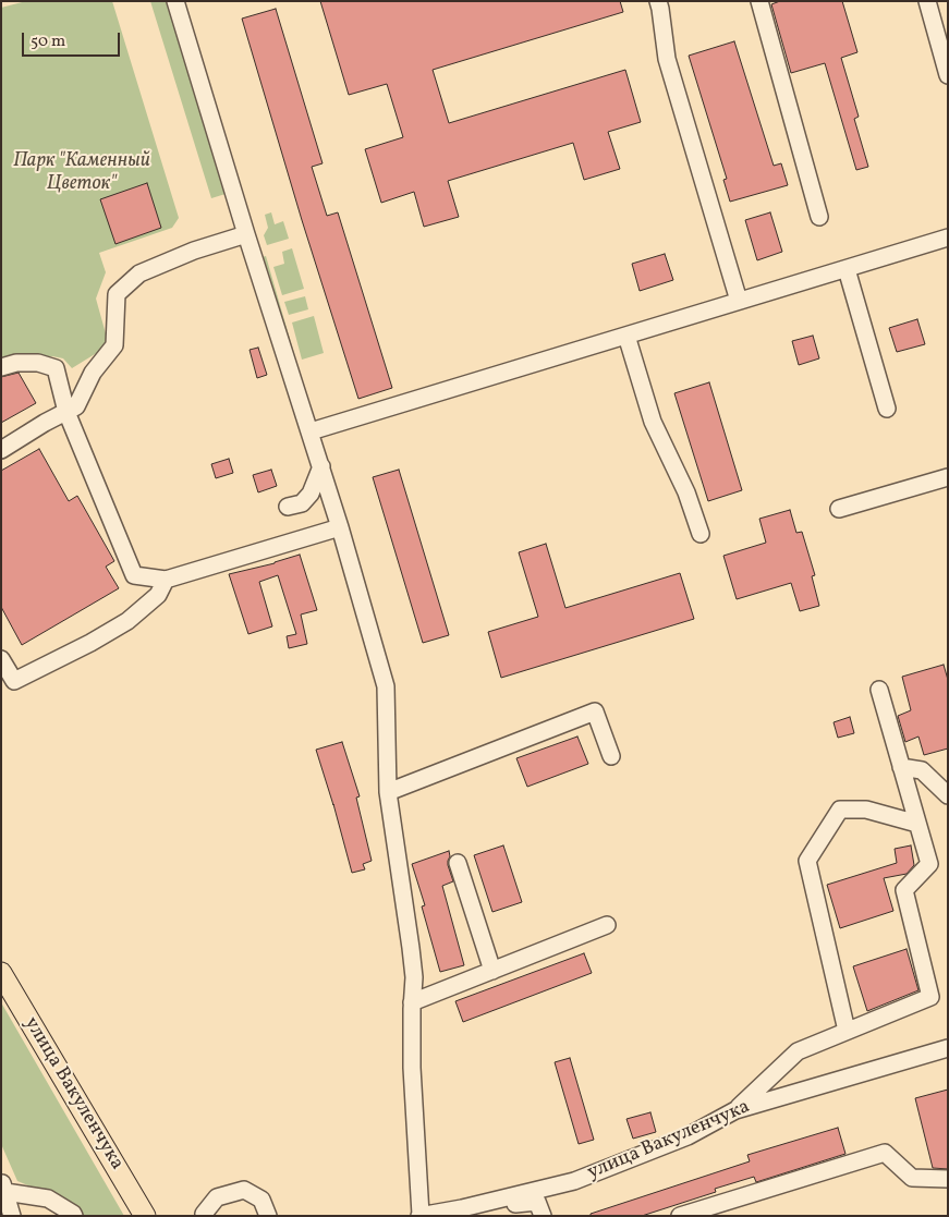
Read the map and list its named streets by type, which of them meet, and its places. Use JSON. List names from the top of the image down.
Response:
{
  "streets": {
    "main road": ["улица Вакуленчука"]
  },
  "parks": ["Парк \"Каменный Цветок\""],
  "scale_bar": "50 m"
}
